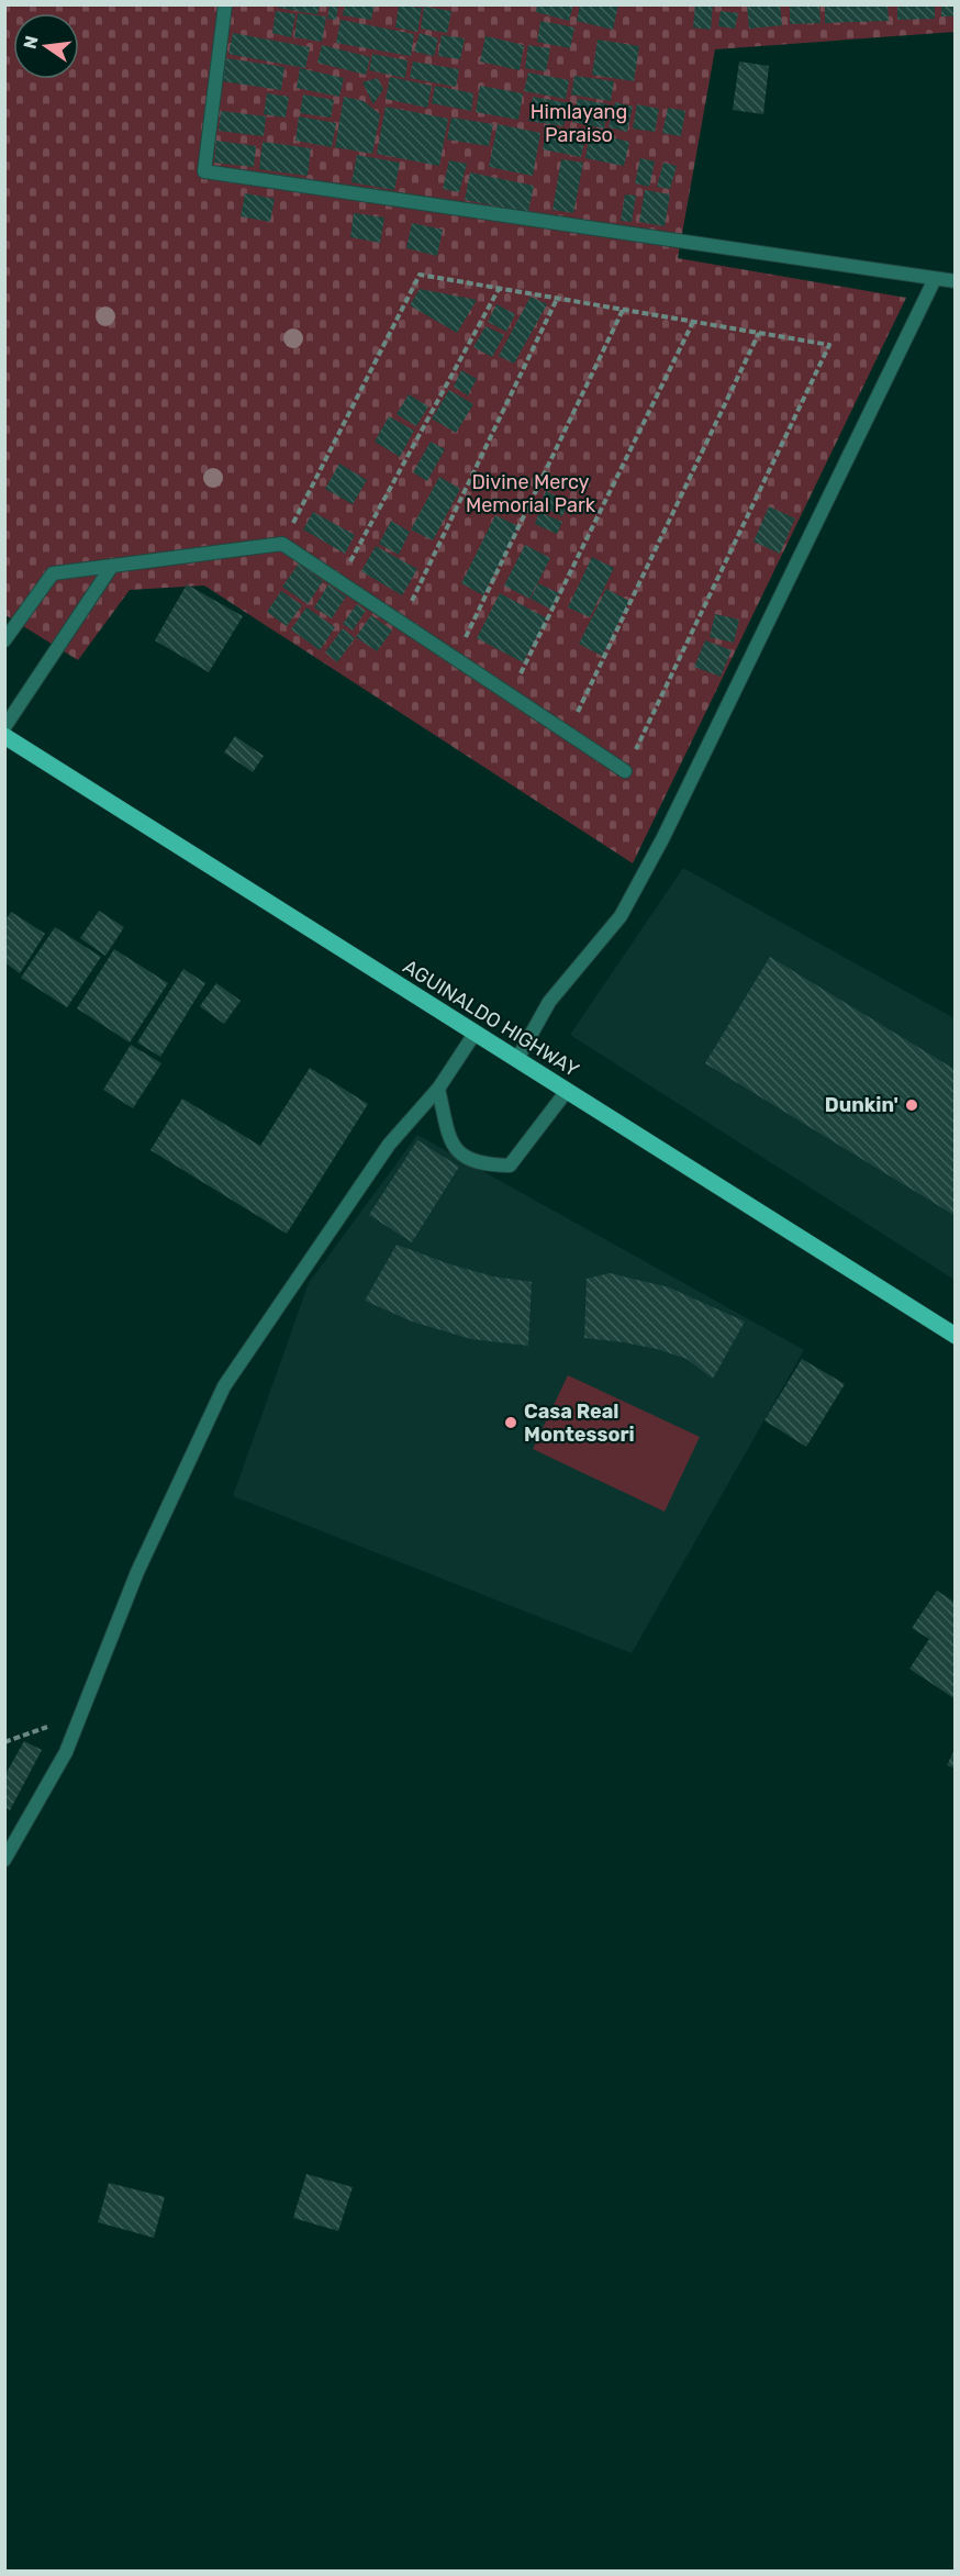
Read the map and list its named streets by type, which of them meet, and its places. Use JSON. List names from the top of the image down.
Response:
{
  "streets": {
    "main road": ["AGUINALDO HIGHWAY"]
  },
  "parks": ["Himlayang Paraiso", "Divine Mercy Memorial Park"],
  "places": ["Dunkin'", "Casa Real Montessori"],
  "north": "left"
}
